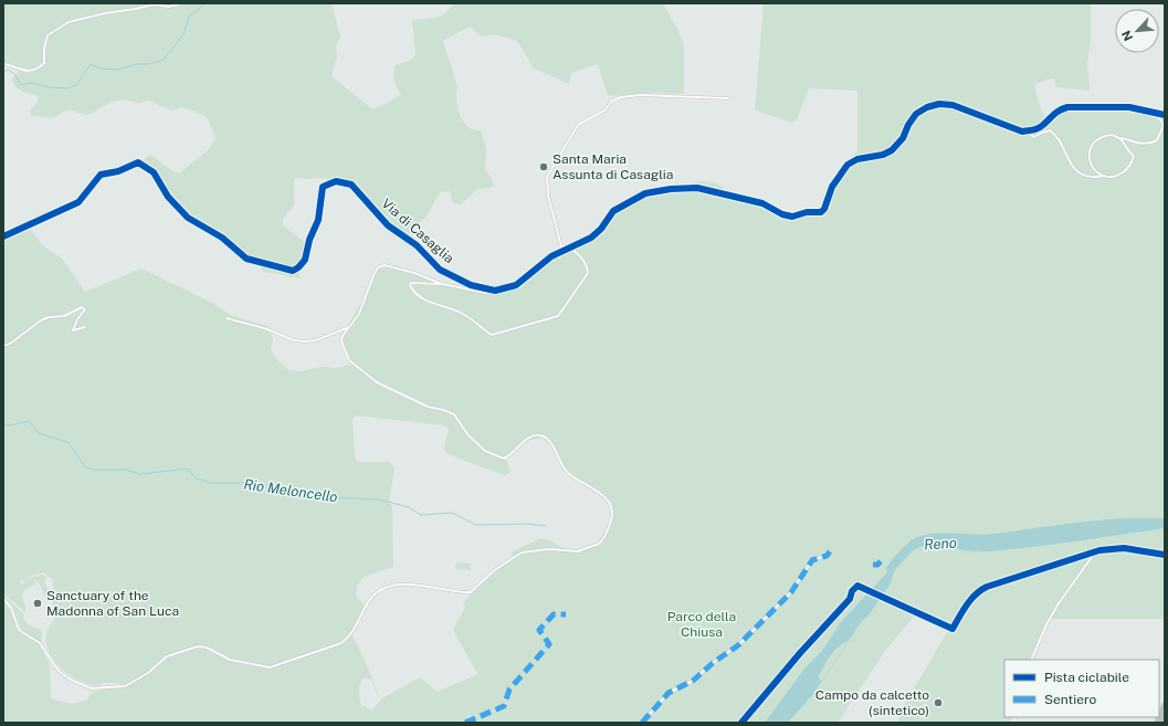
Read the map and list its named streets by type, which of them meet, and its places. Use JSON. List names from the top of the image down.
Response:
{
  "streets": {
    "street": ["Via di Casaglia"]
  },
  "water": ["Rio Meloncello", "Reno"],
  "parks": ["Parco della Chiusa"],
  "places": ["Santa Maria Assunta di Casaglia", "Sanctuary of the Madonna of San Luca", "Campo da calcetto (sintetico)"],
  "legend": ["Pista ciclabile", "Sentiero"],
  "north": "bottom left"
}
